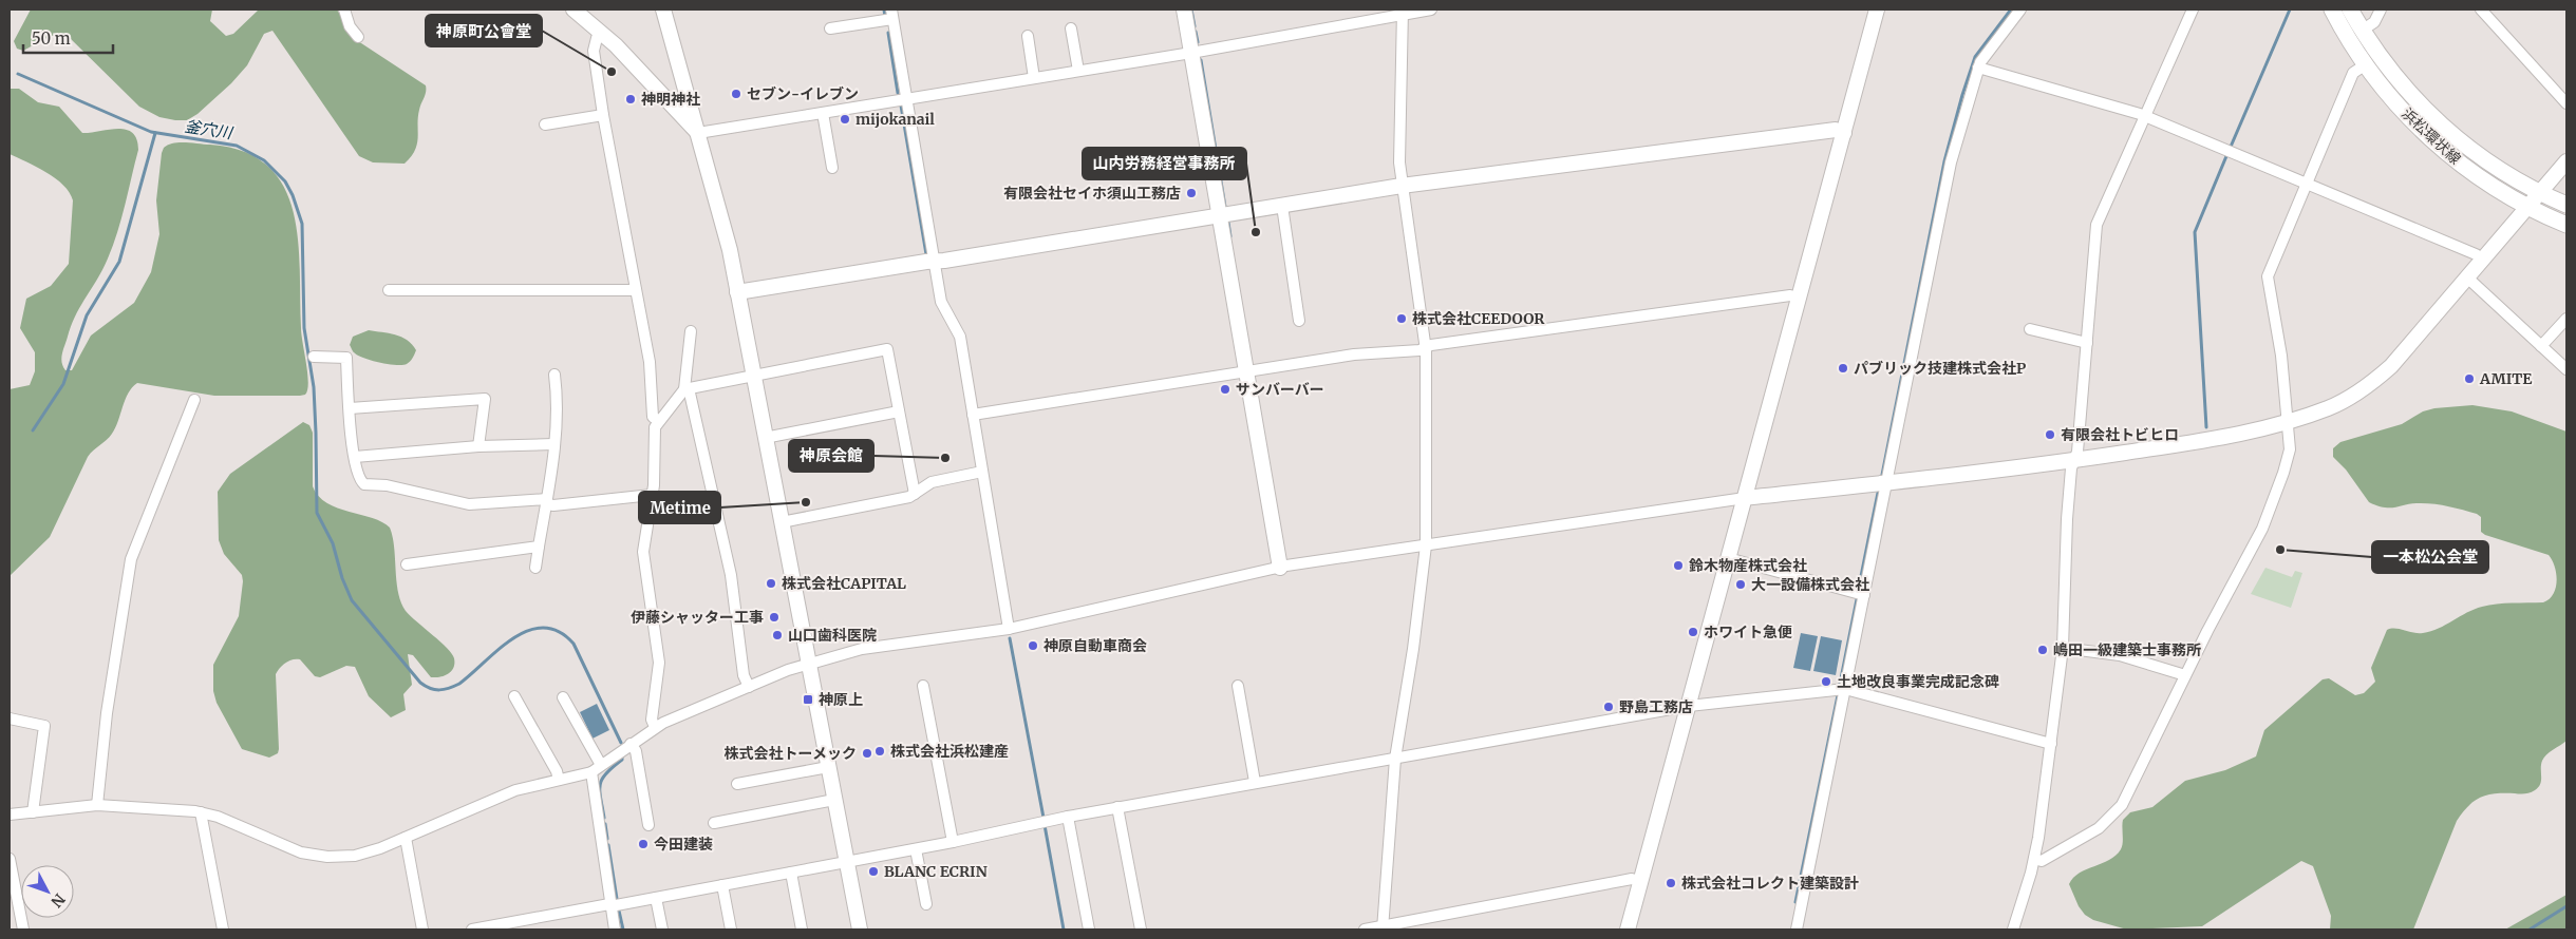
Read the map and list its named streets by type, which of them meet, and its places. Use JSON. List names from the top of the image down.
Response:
{
  "streets": {
    "main road": ["浜松環状線"]
  },
  "water": ["釜穴川"],
  "places": {
    "other": [
      "神原町公會堂",
      "セブン-イレブン",
      "神明神社",
      "mijokanail",
      "有限会社セイホ須山工務店",
      "山内労務経営事務所",
      "株式会社CEEDOOR",
      "パブリック技建株式会社P",
      "AMITE",
      "サンバーバー",
      "有限会社トビヒロ",
      "神原会館",
      "Metime",
      "一本松公会堂",
      "鈴木物産株式会社",
      "株式会社CAPITAL",
      "大一設備株式会社",
      "伊藤シャッター工事",
      "ホワイト急便",
      "山口歯科医院",
      "神原自動車商会",
      "嶋田一級建築士事務所",
      "土地改良事業完成記念碑",
      "野島工務店",
      "株式会社浜松建産",
      "株式会社トーメック",
      "今田建装",
      "BLANC ECRIN",
      "株式会社コレクト建築設計"
    ],
    "transit": ["神原上"]
  },
  "scale_bar": "50 m",
  "north": "bottom right"
}
